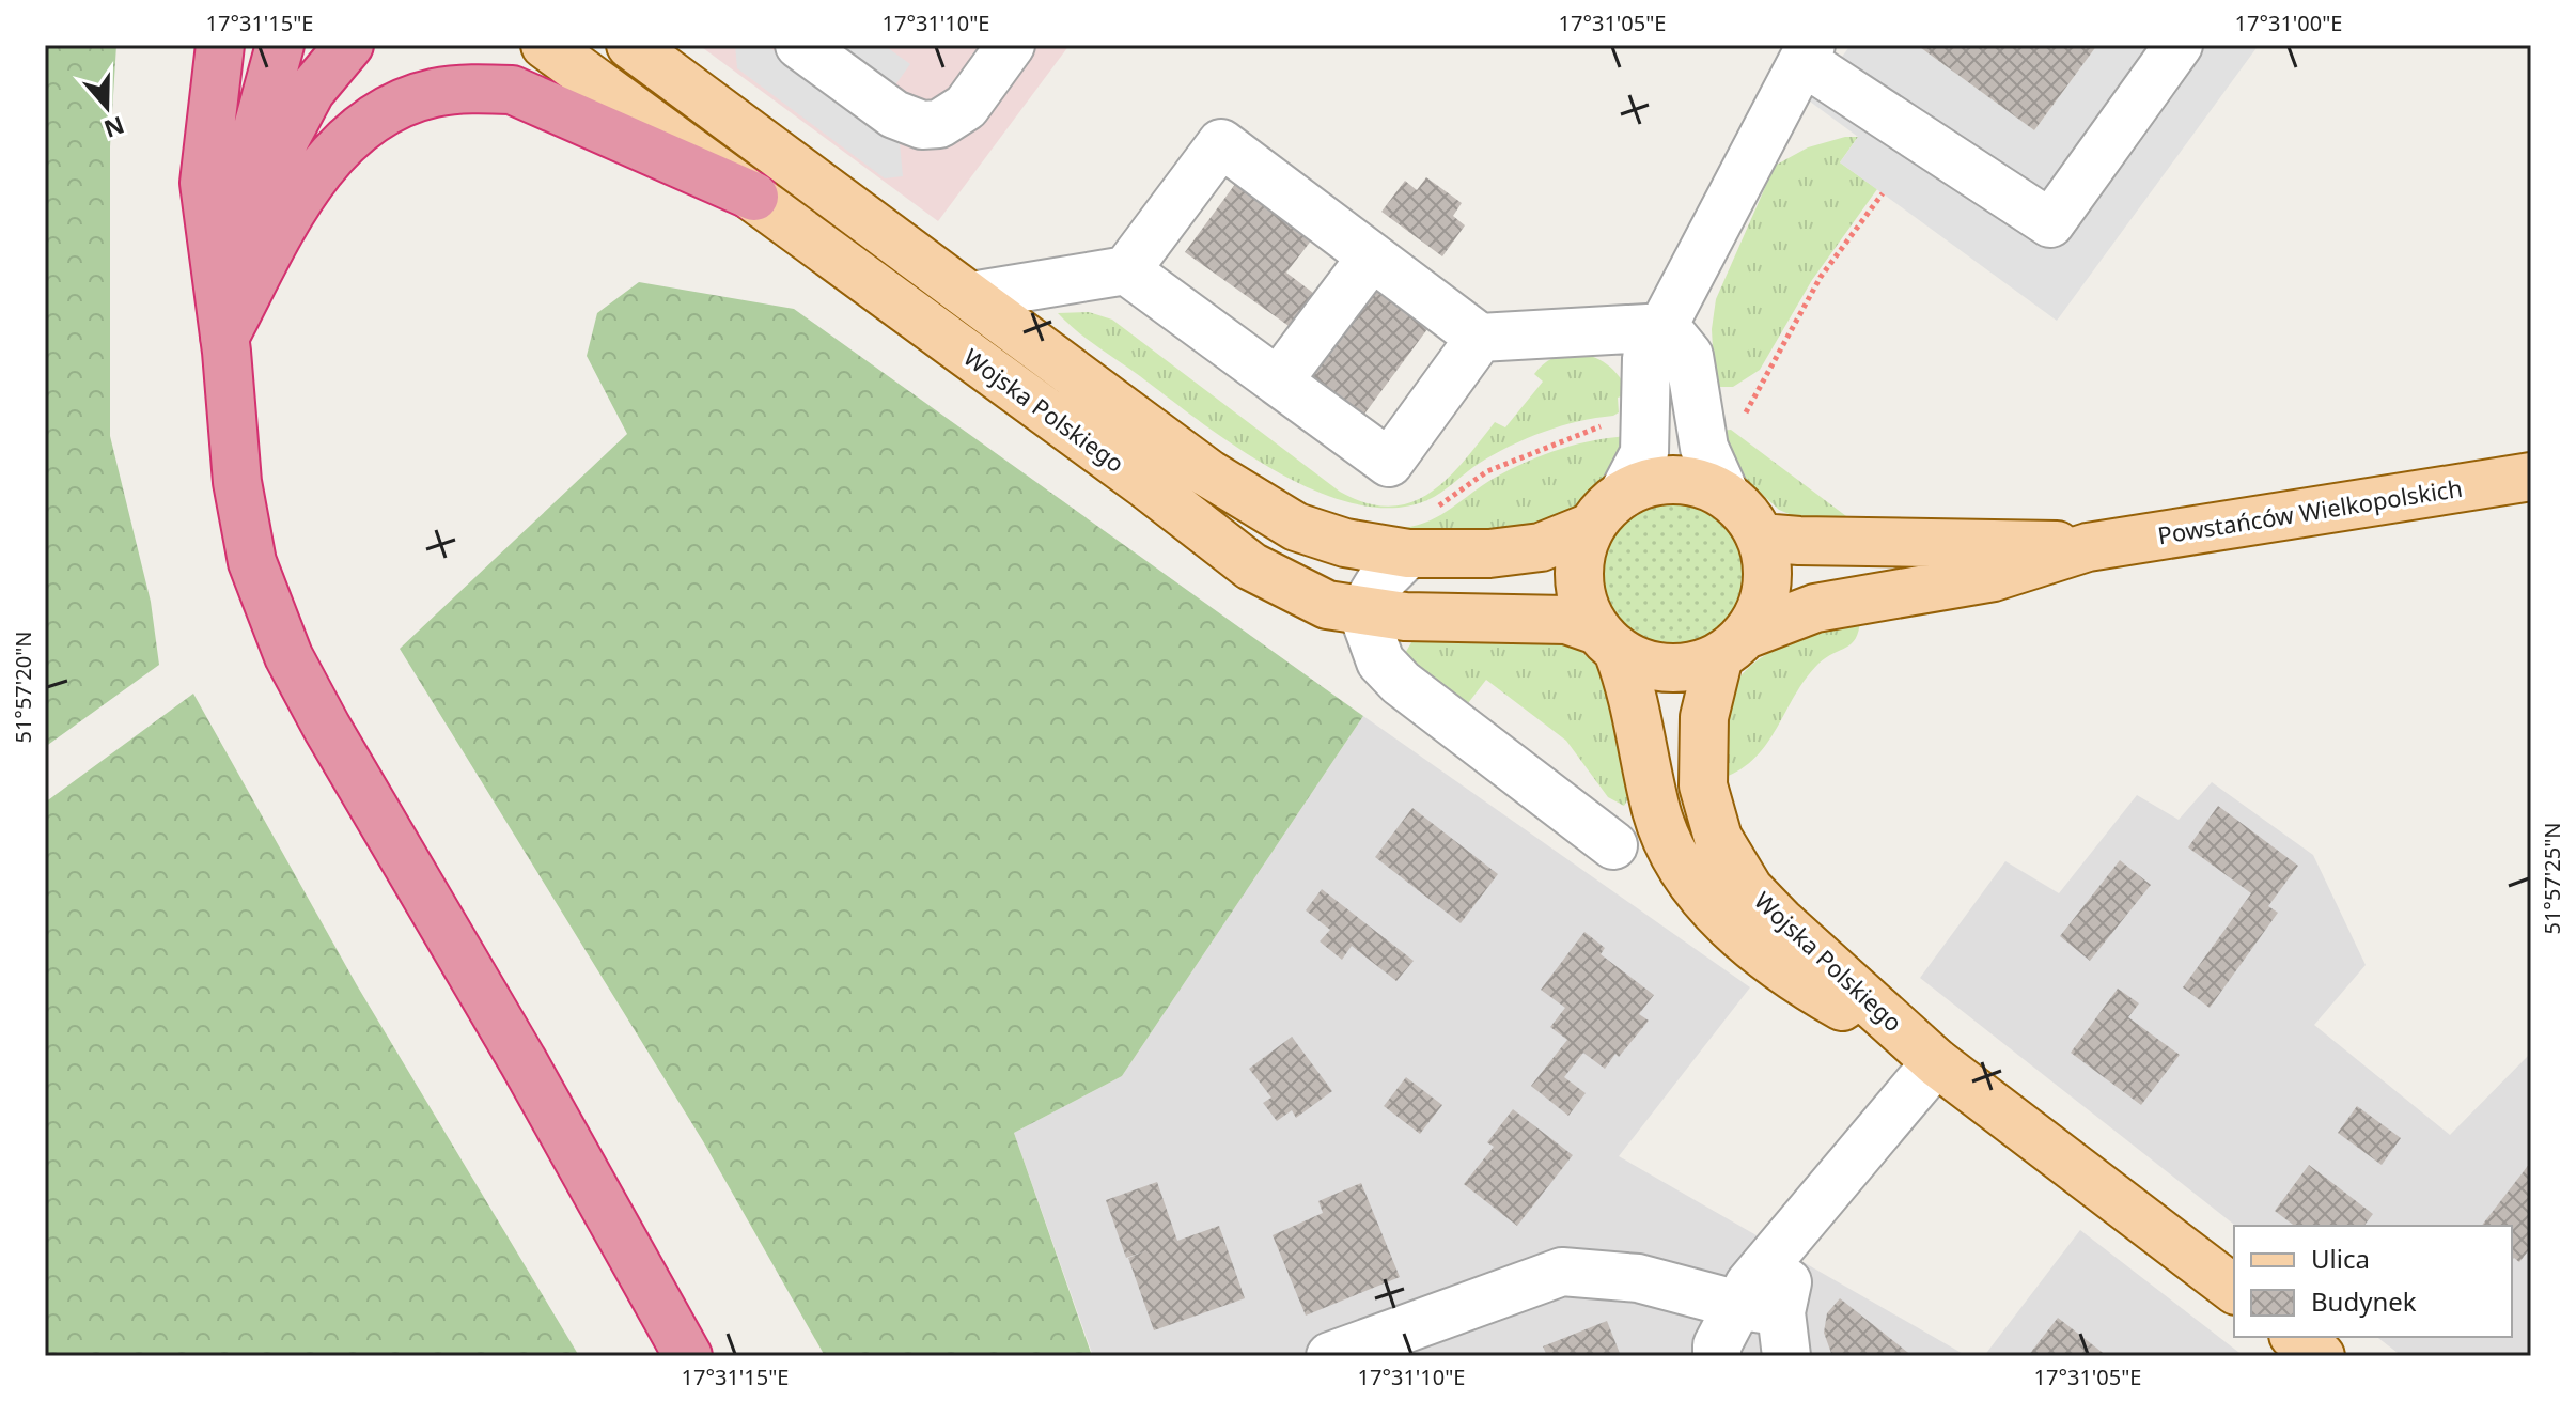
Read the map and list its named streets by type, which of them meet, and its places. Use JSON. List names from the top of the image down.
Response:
{
  "streets": {
    "main road": ["Wojska Polskiego", "Powstańców Wielkopolskich"]
  },
  "crossings": [
    ["Wojska Polskiego", "Powstańców Wielkopolskich"]
  ],
  "legend": ["Ulica", "Budynek"],
  "north": "bottom",
  "coordinates": [
    "17°31'15\"E",
    "17°31'10\"E",
    "17°31'05\"E",
    "17°31'00\"E",
    "51°57'20\"N",
    "51°57'25\"N"
  ]
}
